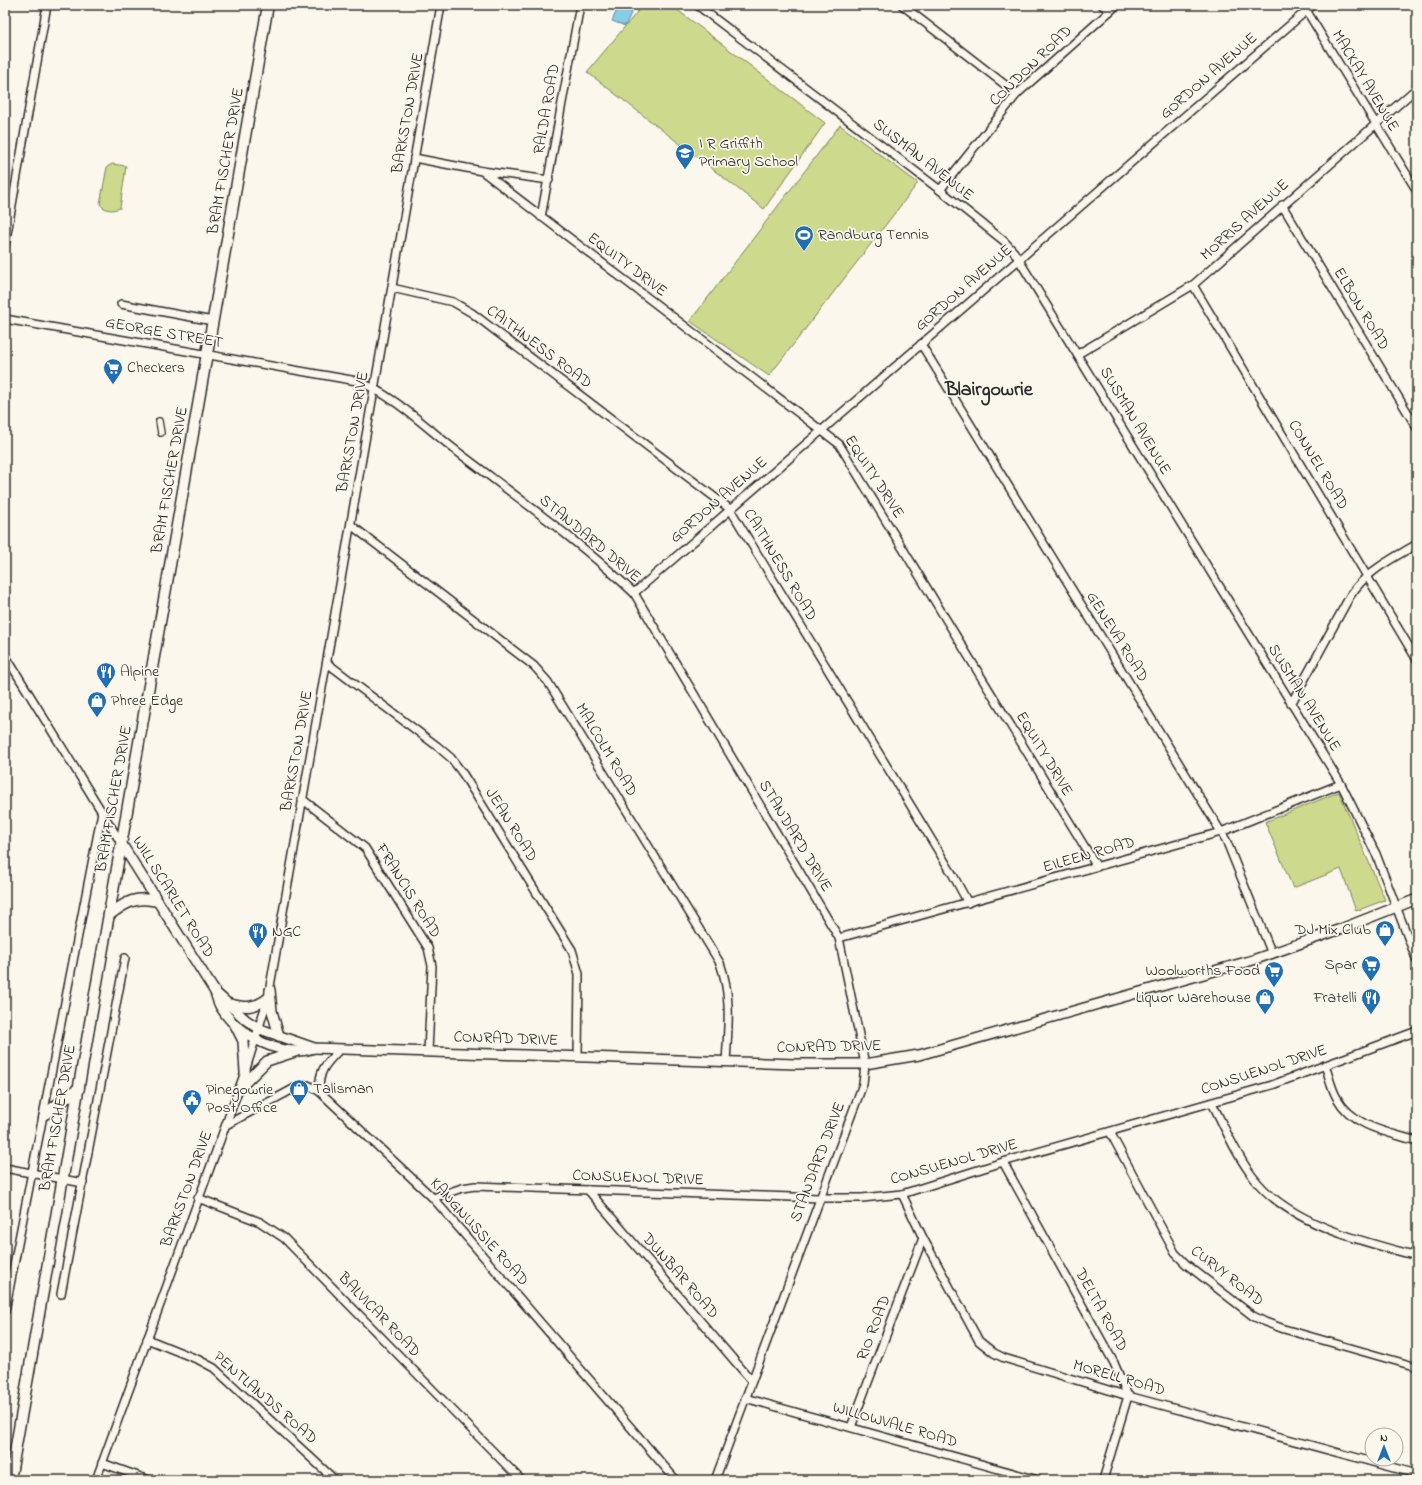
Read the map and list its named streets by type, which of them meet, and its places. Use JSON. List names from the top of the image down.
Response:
{
  "streets": {
    "main road": ["BRAM FISCHER DRIVE"],
    "street": [
      "CONDON ROAD",
      "GORDON AVENUE",
      "MACKAY AVENUE",
      "RALDA ROAD",
      "BARKSTON DRIVE",
      "SUSMAN AVENUE",
      "MORRIS AVENUE",
      "EQUITY DRIVE",
      "ELBON ROAD",
      "GEORGE STREET",
      "CAITHNESS ROAD",
      "CONNEL ROAD",
      "STANDARD DRIVE",
      "GENEVA ROAD",
      "MALCOLM ROAD",
      "JEAN ROAD",
      "EILEEN ROAD",
      "FRANCIS ROAD",
      "WILL SCARLET ROAD",
      "CONRAD DRIVE",
      "CONSUENOL DRIVE",
      "KANGNUSSIE ROAD",
      "DUNBAR ROAD",
      "CURVY ROAD",
      "DELTA ROAD",
      "BALVICAR ROAD",
      "RIO ROAD",
      "MORELL ROAD",
      "PENTLANDS ROAD",
      "WILLOWVALE ROAD"
    ]
  },
  "crossings": [
    ["CONDON ROAD", "SUSMAN AVENUE"],
    ["GORDON AVENUE", "MACKAY AVENUE"],
    ["GORDON AVENUE", "SUSMAN AVENUE"],
    ["GORDON AVENUE", "EQUITY DRIVE"],
    ["GORDON AVENUE", "CAITHNESS ROAD"],
    ["GORDON AVENUE", "STANDARD DRIVE"],
    ["GORDON AVENUE", "GENEVA ROAD"],
    ["MACKAY AVENUE", "MORRIS AVENUE"],
    ["RALDA ROAD", "EQUITY DRIVE"],
    ["BARKSTON DRIVE", "EQUITY DRIVE"],
    ["BARKSTON DRIVE", "CAITHNESS ROAD"],
    ["BARKSTON DRIVE", "STANDARD DRIVE"],
    ["BARKSTON DRIVE", "MALCOLM ROAD"],
    ["BARKSTON DRIVE", "JEAN ROAD"],
    ["BARKSTON DRIVE", "FRANCIS ROAD"],
    ["BARKSTON DRIVE", "WILL SCARLET ROAD"],
    ["BARKSTON DRIVE", "CONRAD DRIVE"],
    ["BARKSTON DRIVE", "KANGNUSSIE ROAD"],
    ["BARKSTON DRIVE", "BALVICAR ROAD"],
    ["BARKSTON DRIVE", "PENTLANDS ROAD"],
    ["SUSMAN AVENUE", "MORRIS AVENUE"],
    ["SUSMAN AVENUE", "EILEEN ROAD"],
    ["SUSMAN AVENUE", "CONRAD DRIVE"],
    ["BRAM FISCHER DRIVE", "GEORGE STREET"],
    ["BRAM FISCHER DRIVE", "WILL SCARLET ROAD"],
    ["MORRIS AVENUE", "ELBON ROAD"],
    ["MORRIS AVENUE", "CONNEL ROAD"],
    ["EQUITY DRIVE", "EILEEN ROAD"],
    ["GEORGE STREET", "STANDARD DRIVE"],
    ["CAITHNESS ROAD", "EILEEN ROAD"],
    ["STANDARD DRIVE", "EILEEN ROAD"],
    ["STANDARD DRIVE", "CONRAD DRIVE"],
    ["STANDARD DRIVE", "CONSUENOL DRIVE"],
    ["STANDARD DRIVE", "DUNBAR ROAD"],
    ["STANDARD DRIVE", "WILLOWVALE ROAD"],
    ["GENEVA ROAD", "EILEEN ROAD"],
    ["GENEVA ROAD", "CONRAD DRIVE"],
    ["MALCOLM ROAD", "CONRAD DRIVE"],
    ["JEAN ROAD", "CONRAD DRIVE"],
    ["FRANCIS ROAD", "CONRAD DRIVE"],
    ["WILL SCARLET ROAD", "CONRAD DRIVE"],
    ["CONSUENOL DRIVE", "KANGNUSSIE ROAD"],
    ["CONSUENOL DRIVE", "DUNBAR ROAD"],
    ["CONSUENOL DRIVE", "CURVY ROAD"],
    ["CONSUENOL DRIVE", "DELTA ROAD"],
    ["CONSUENOL DRIVE", "MORELL ROAD"],
    ["DELTA ROAD", "MORELL ROAD"],
    ["RIO ROAD", "MORELL ROAD"],
    ["RIO ROAD", "WILLOWVALE ROAD"]
  ],
  "districts": ["Blairgowrie"],
  "places": {
    "school or university": ["I R Griffith Primary School"],
    "sports": ["Randburg Tennis"],
    "supermarket": ["Checkers", "Spar", "Woolworths Food"],
    "restaurant": ["Alpine", "NGC", "Fratelli"],
    "shop": [
      "Phree Edge",
      "DJ Mix Club",
      "Liquor Warehouse",
      "Talisman"
    ],
    "public building": ["Pinegowrie Post Office"]
  },
  "north": "top"
}
